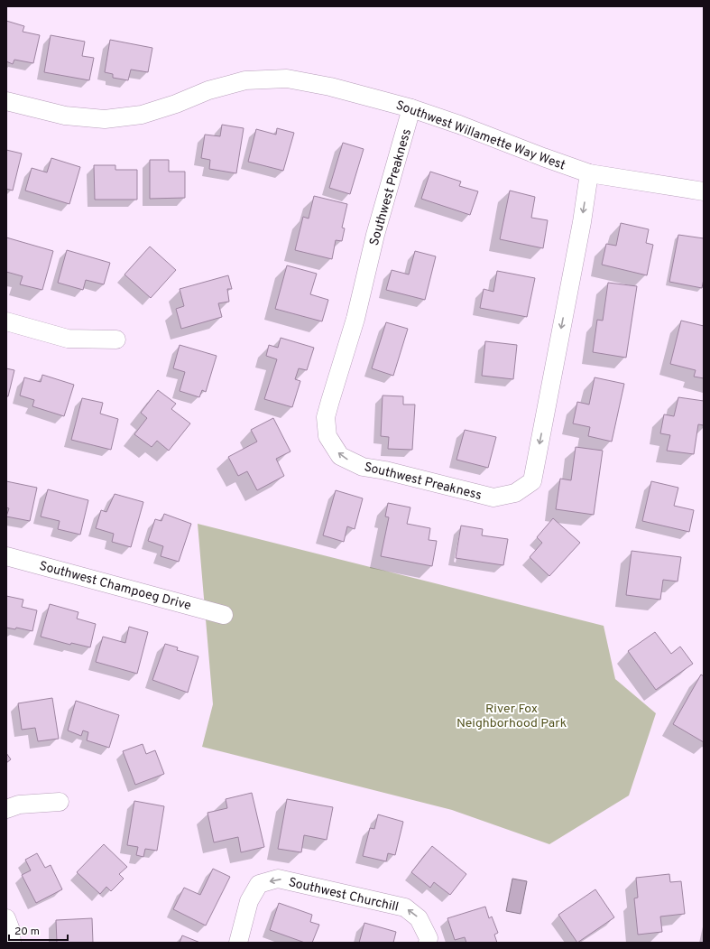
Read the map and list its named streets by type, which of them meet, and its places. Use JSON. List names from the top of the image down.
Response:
{
  "streets": {
    "street": [
      "Southwest Willamette Way West",
      "Southwest Preakness",
      "Southwest Champoeg Drive",
      "Southwest Churchill"
    ]
  },
  "crossings": [
    ["Southwest Willamette Way West", "Southwest Preakness"]
  ],
  "parks": ["River Fox Neighborhood Park"],
  "scale_bar": "20 m"
}
